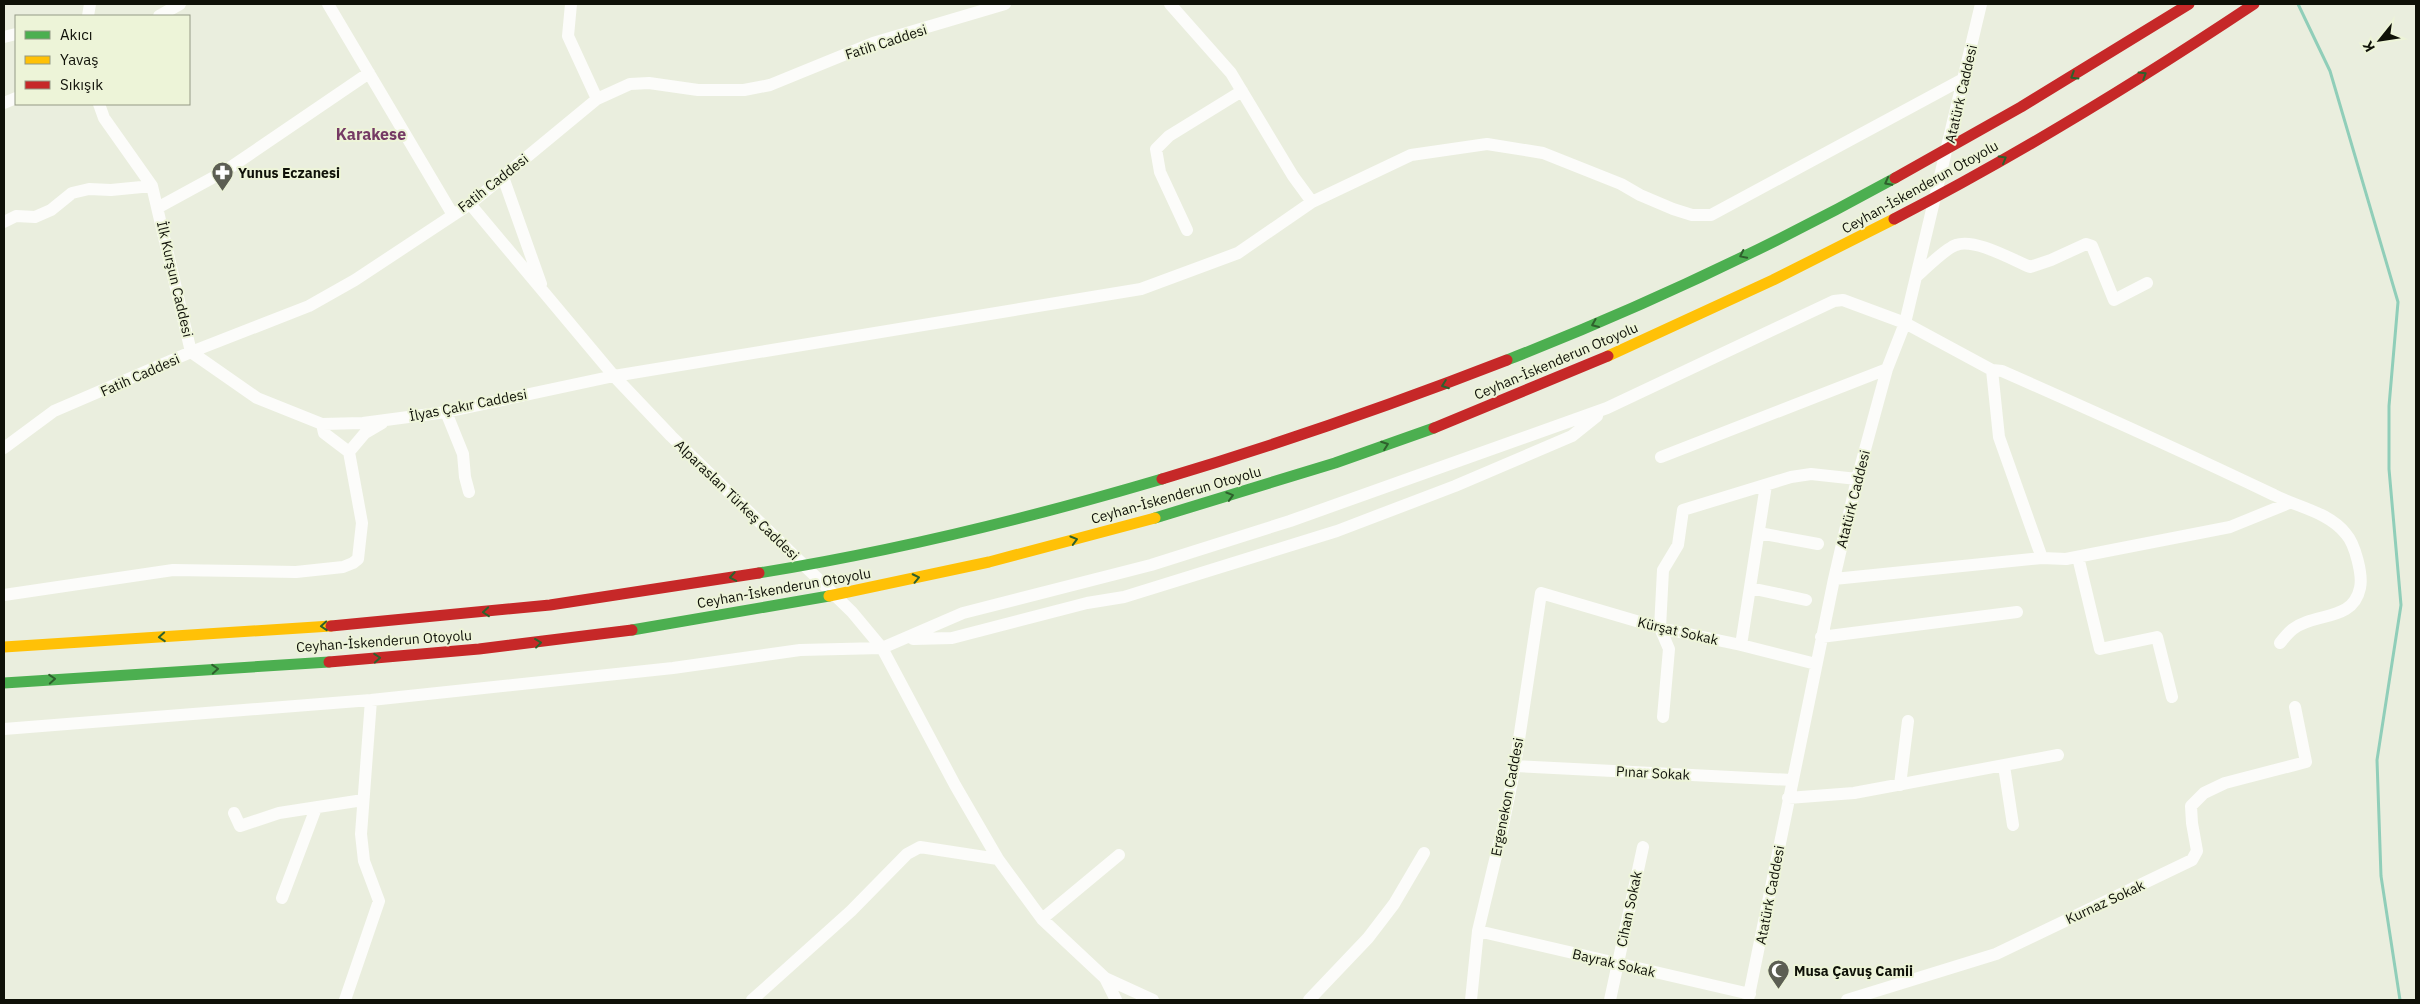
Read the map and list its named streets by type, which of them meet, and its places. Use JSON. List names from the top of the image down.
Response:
{
  "streets": {
    "highway": ["Ceyhan-İskenderun Otoyolu"],
    "street": [
      "Fatih Caddesi",
      "Atatürk Caddesi",
      "İlk Kurşun Caddesi",
      "İlyas Çakır Caddesi",
      "Alparaslan Türkeş Caddesi",
      "Kürşat Sokak",
      "Pınar Sokak",
      "Ergenekon Caddesi",
      "Kurnaz Sokak",
      "Cihan Sokak",
      "Bayrak Sokak"
    ]
  },
  "crossings": [
    ["Fatih Caddesi", "İlk Kurşun Caddesi"],
    ["Fatih Caddesi", "Alparaslan Türkeş Caddesi"],
    ["Atatürk Caddesi", "İlyas Çakır Caddesi"],
    ["Atatürk Caddesi", "Kürşat Sokak"],
    ["Atatürk Caddesi", "Pınar Sokak"],
    ["Atatürk Caddesi", "Bayrak Sokak"],
    ["İlk Kurşun Caddesi", "İlyas Çakır Caddesi"],
    ["İlyas Çakır Caddesi", "Alparaslan Türkeş Caddesi"],
    ["Kürşat Sokak", "Ergenekon Caddesi"],
    ["Pınar Sokak", "Ergenekon Caddesi"],
    ["Ergenekon Caddesi", "Bayrak Sokak"],
    ["Cihan Sokak", "Bayrak Sokak"]
  ],
  "districts": ["Karakese"],
  "places": {
    "pharmacy": ["Yunus Eczanesi"],
    "mosque": ["Musa Çavuş Camii"]
  },
  "legend": ["Akıcı", "Yavaş", "Sıkışık"],
  "north": "bottom left"
}
